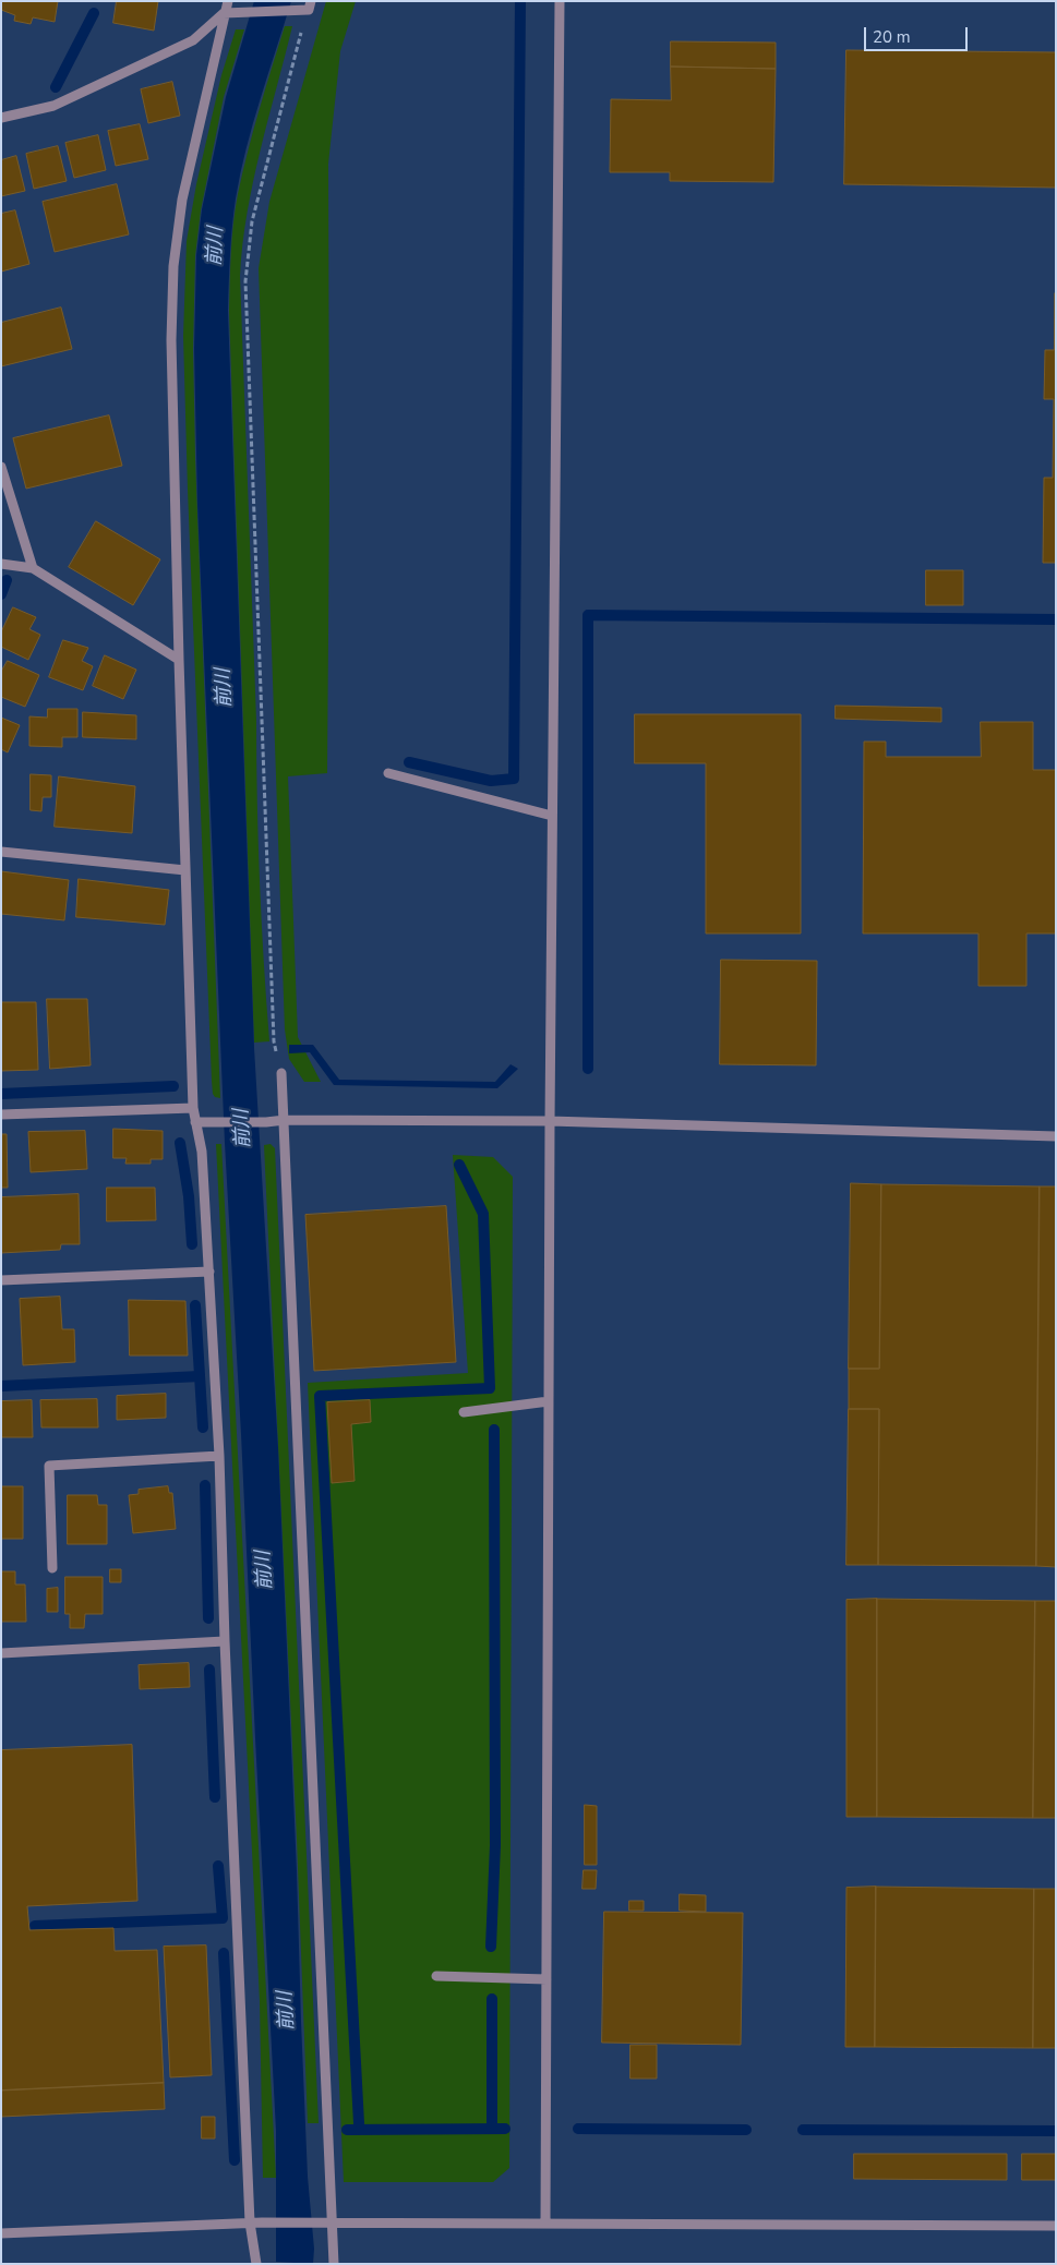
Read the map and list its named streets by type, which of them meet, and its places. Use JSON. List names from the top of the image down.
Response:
{
  "water": ["前川"],
  "scale_bar": "20 m"
}
